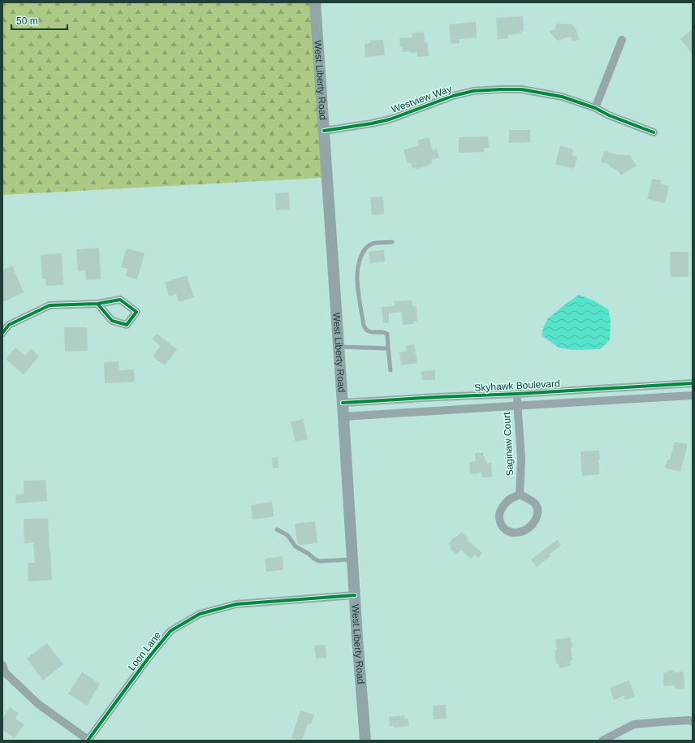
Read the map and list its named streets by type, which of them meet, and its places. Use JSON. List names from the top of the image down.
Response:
{
  "streets": {
    "main road": ["West Liberty Road"],
    "street": [
      "Westview Way",
      "Skyhawk Boulevard",
      "Saginaw Court",
      "Loon Lane"
    ]
  },
  "crossings": [
    ["West Liberty Road", "Westview Way"],
    ["West Liberty Road", "Skyhawk Boulevard"],
    ["West Liberty Road", "Loon Lane"],
    ["Skyhawk Boulevard", "Saginaw Court"]
  ],
  "scale_bar": "50 m"
}
